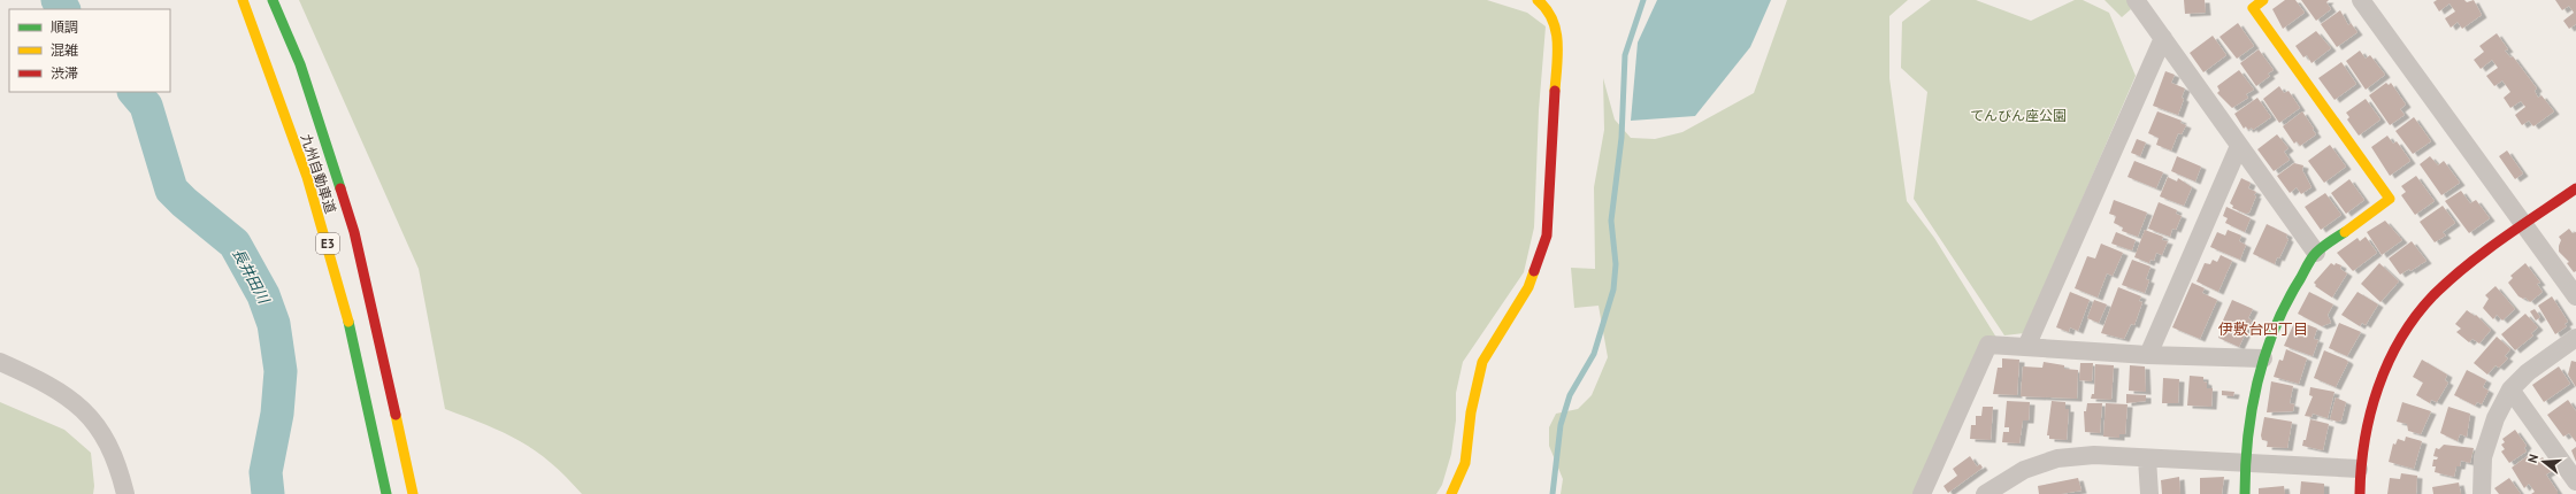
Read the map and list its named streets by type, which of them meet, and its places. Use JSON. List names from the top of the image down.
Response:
{
  "streets": {
    "main road": ["九州自動車道", "E3"]
  },
  "districts": ["伊敷台四丁目"],
  "water": ["長井田川"],
  "parks": ["てんびん座公園"],
  "legend": ["順調", "混雑", "渋滞"],
  "north": "left"
}
